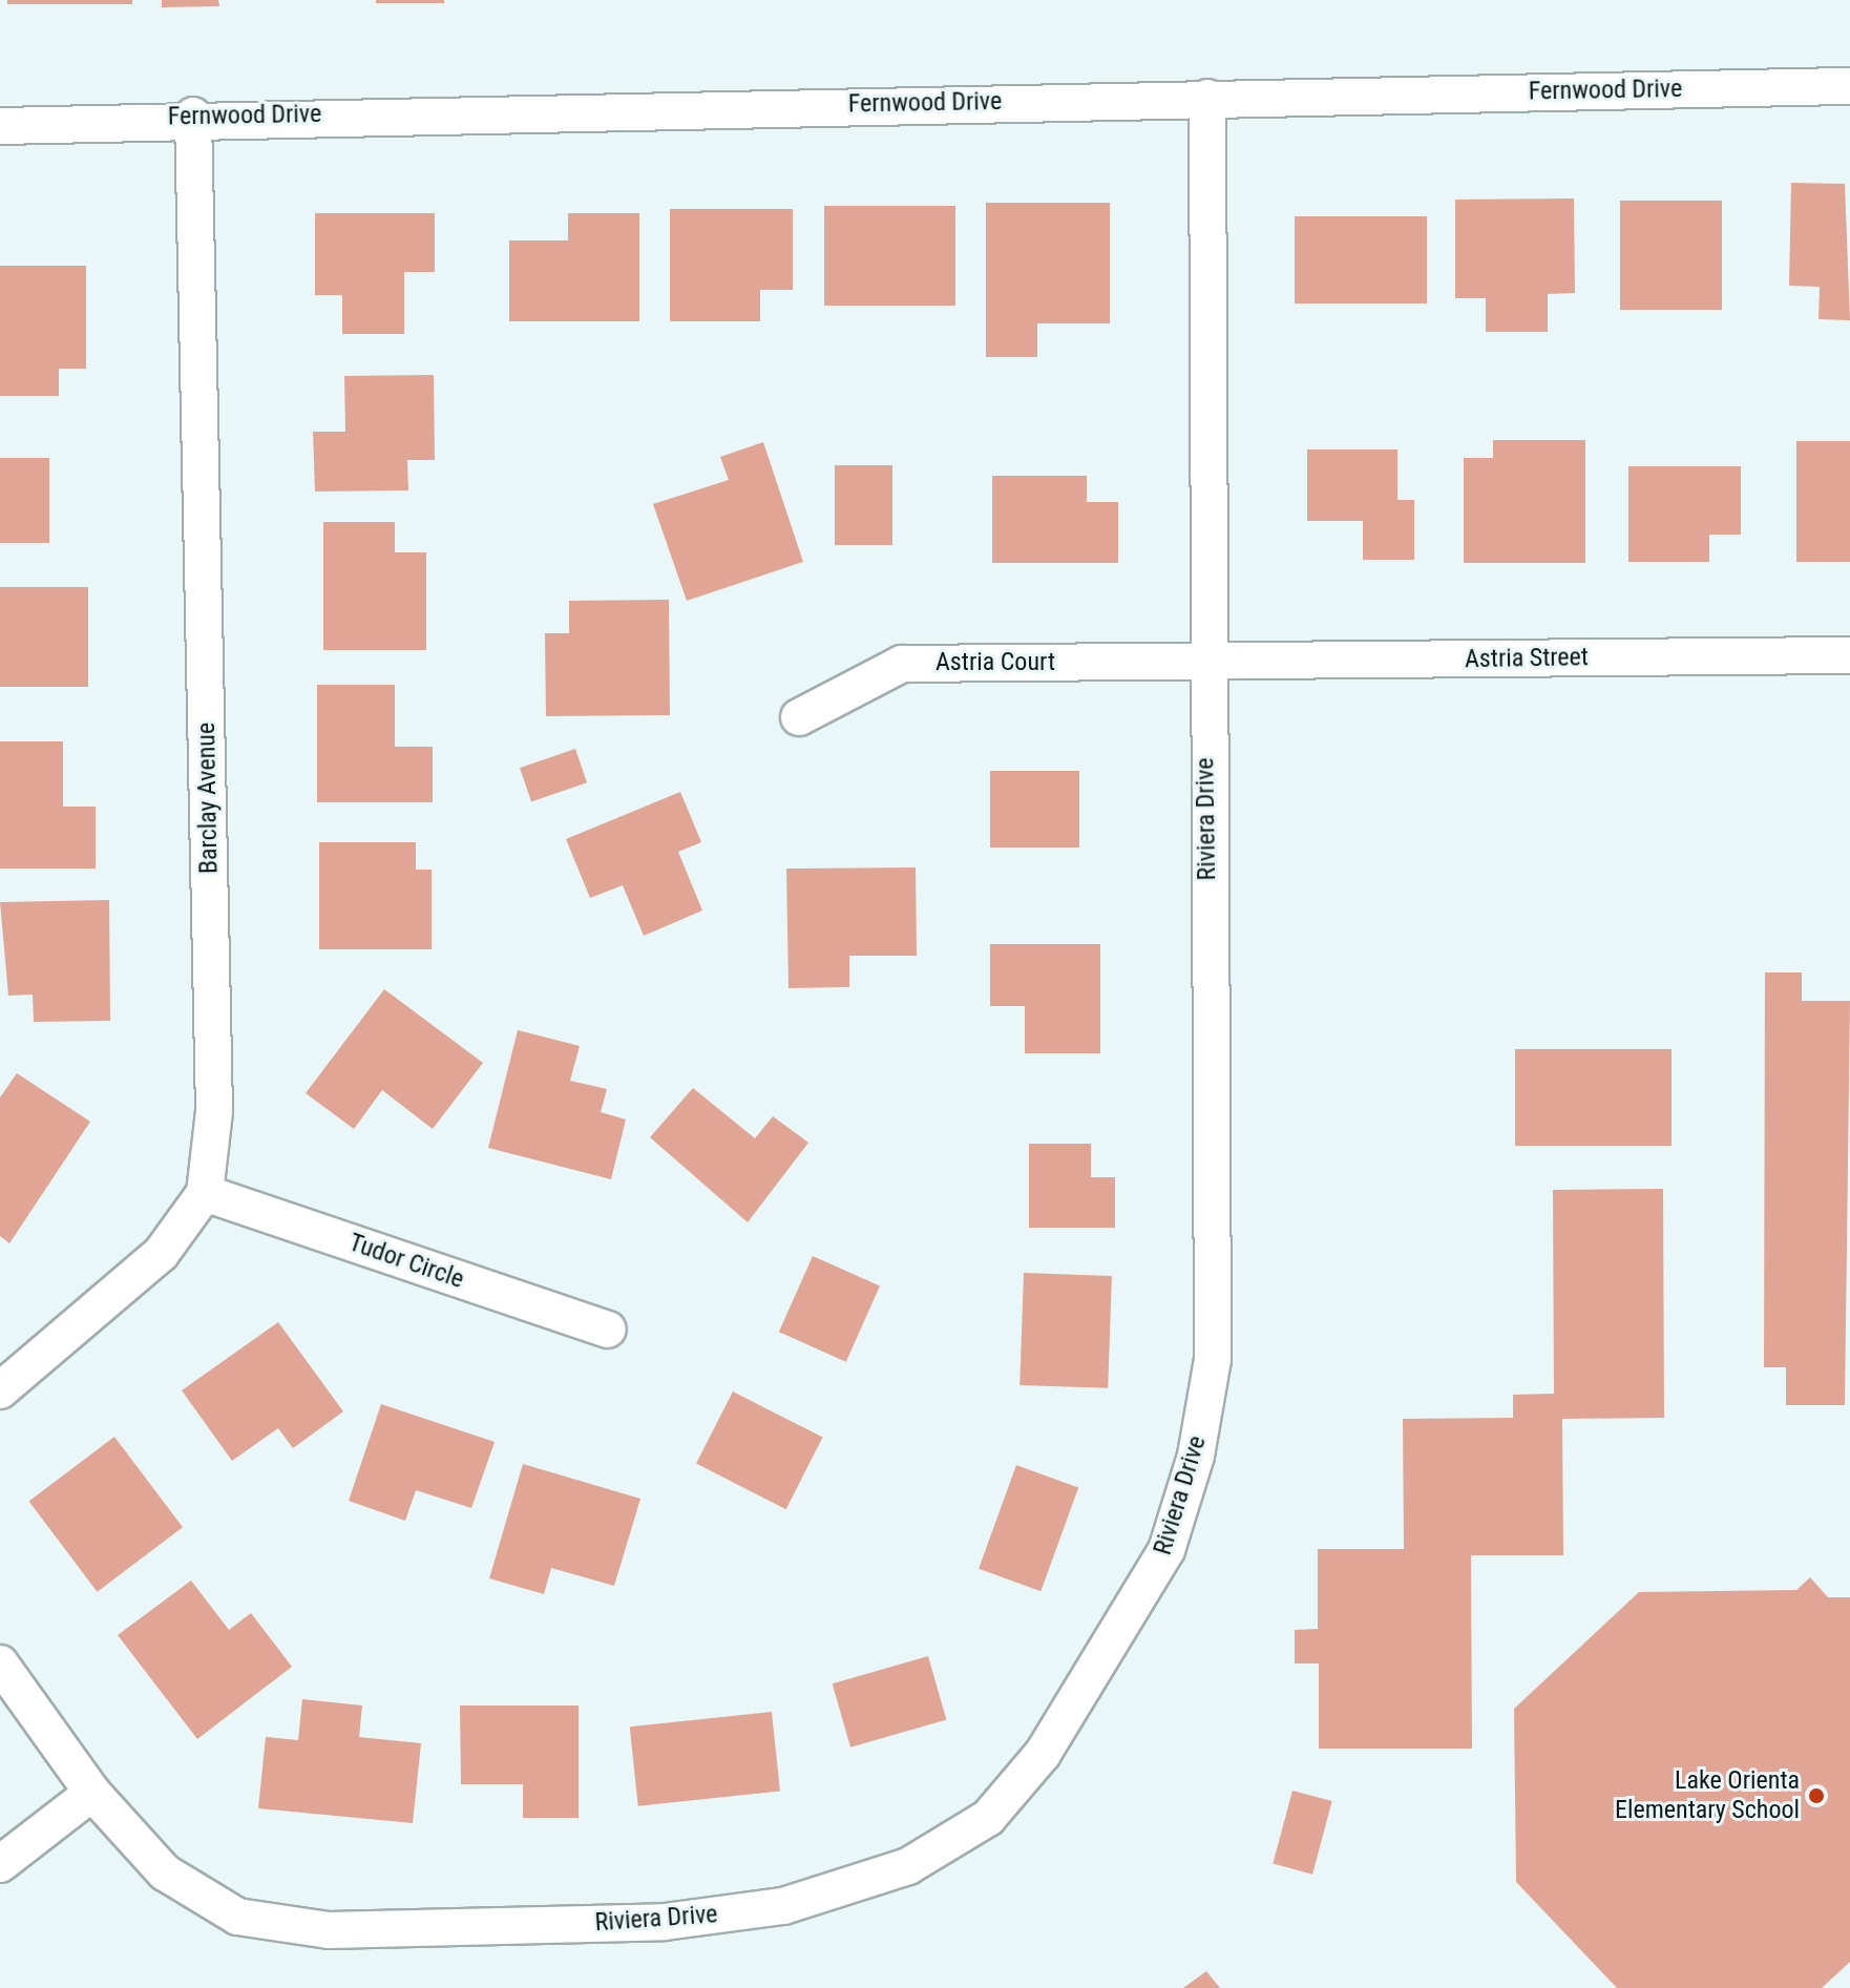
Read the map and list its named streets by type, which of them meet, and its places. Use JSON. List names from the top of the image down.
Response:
{
  "streets": {
    "street": [
      "Fernwood Drive",
      "Astria Street",
      "Astria Court",
      "Barclay Avenue",
      "Riviera Drive",
      "Tudor Circle"
    ]
  },
  "crossings": [
    ["Fernwood Drive", "Barclay Avenue"],
    ["Fernwood Drive", "Riviera Drive"],
    ["Astria Street", "Astria Court"],
    ["Astria Street", "Riviera Drive"],
    ["Astria Court", "Riviera Drive"],
    ["Barclay Avenue", "Tudor Circle"]
  ],
  "places": ["Lake Orienta Elementary School"]
}
